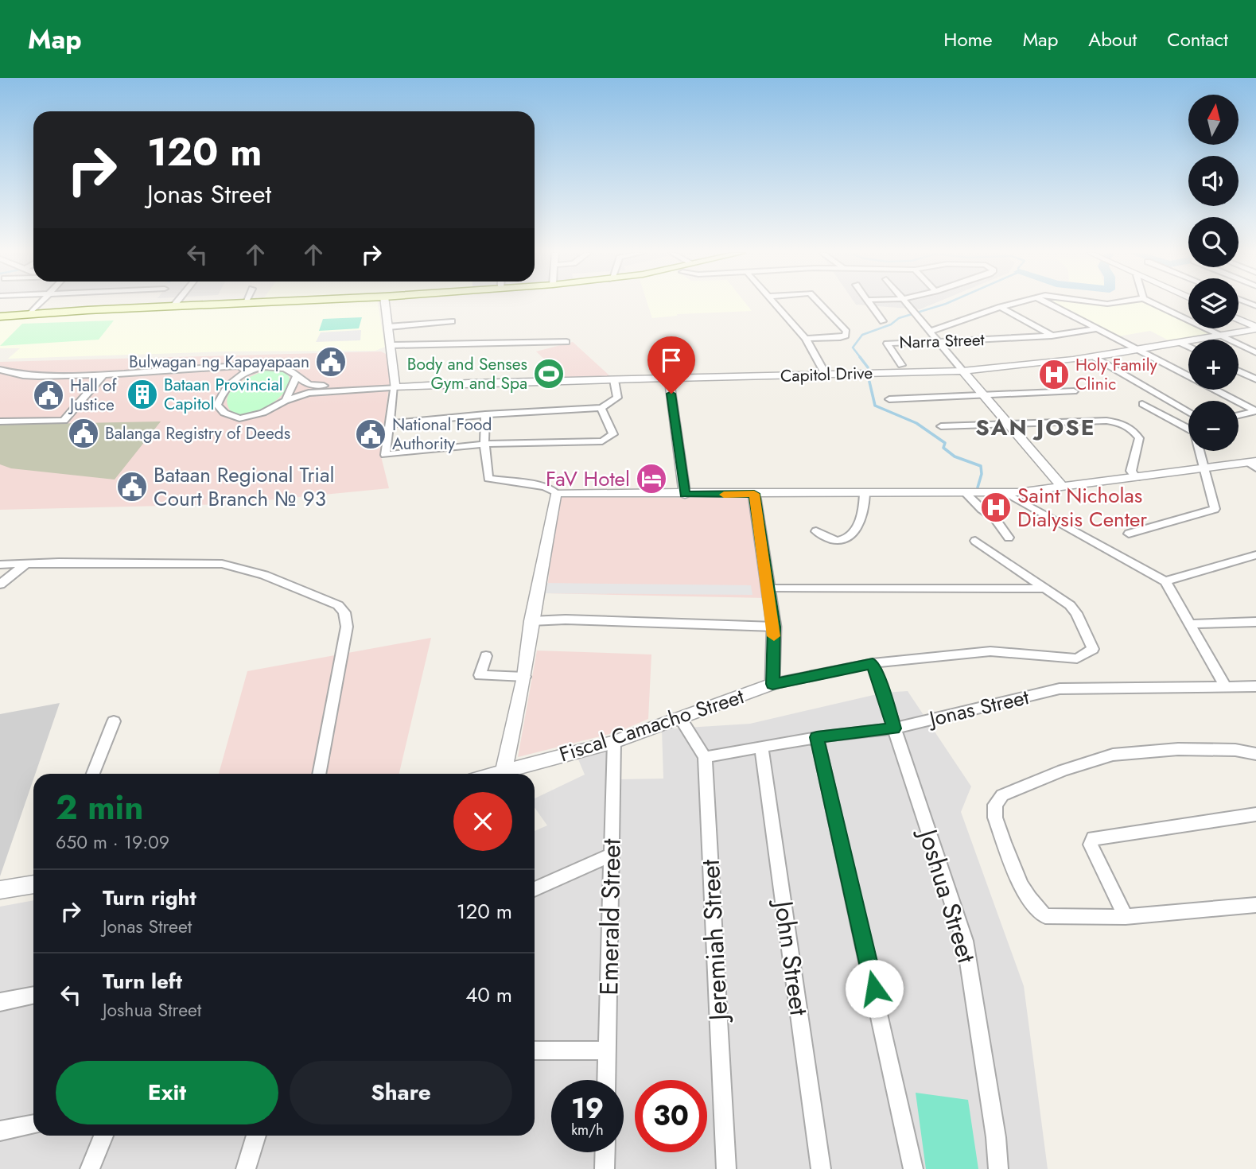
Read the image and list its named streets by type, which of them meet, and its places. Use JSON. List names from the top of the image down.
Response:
{
  "streets": {
    "street": [
      "Narra Street",
      "Capitol Drive",
      "Jonas Street",
      "Fiscal Camacho Street",
      "Joshua Street",
      "Emerald Street",
      "Jeremiah Street",
      "John Street"
    ]
  },
  "crossings": [
    ["Jonas Street", "Joshua Street"],
    ["Jonas Street", "Jeremiah Street"],
    ["Jonas Street", "John Street"],
    ["Fiscal Camacho Street", "Emerald Street"],
    ["Fiscal Camacho Street", "Jeremiah Street"]
  ],
  "districts": ["SAN JOSE"],
  "places": {
    "public building": [
      "Bulwagan ng Kapayapaan",
      "Hall of Justice",
      "Balanga Registry of Deeds",
      "National Food Authority",
      "Bataan Regional Trial Court Branch № 93"
    ],
    "sports": ["Body and Senses Gym and Spa"],
    "hospital": ["Holy Family Clinic", "Saint Nicholas Dialysis Center"],
    "building": ["Bataan Provincial Capitol"],
    "hotel": ["FaV Hotel"]
  },
  "north": "top",
  "page": {
    "header": "Map",
    "nav": [
      "Home",
      "Map",
      "About",
      "Contact"
    ],
    "map_buttons": ["+", "−"],
    "turn": ["120 m", "Jonas Street"],
    "heading": ["2 min", "650 m · 19:09"],
    "list": [
      {
        "name": "Turn right",
        "note": "Jonas Street",
        "value": "120 m"
      },
      {
        "name": "Turn left",
        "note": "Joshua Street",
        "value": "40 m"
      }
    ],
    "buttons": ["Exit", "Share"],
    "speed": "19 km/h",
    "limit": "30"
  }
}
